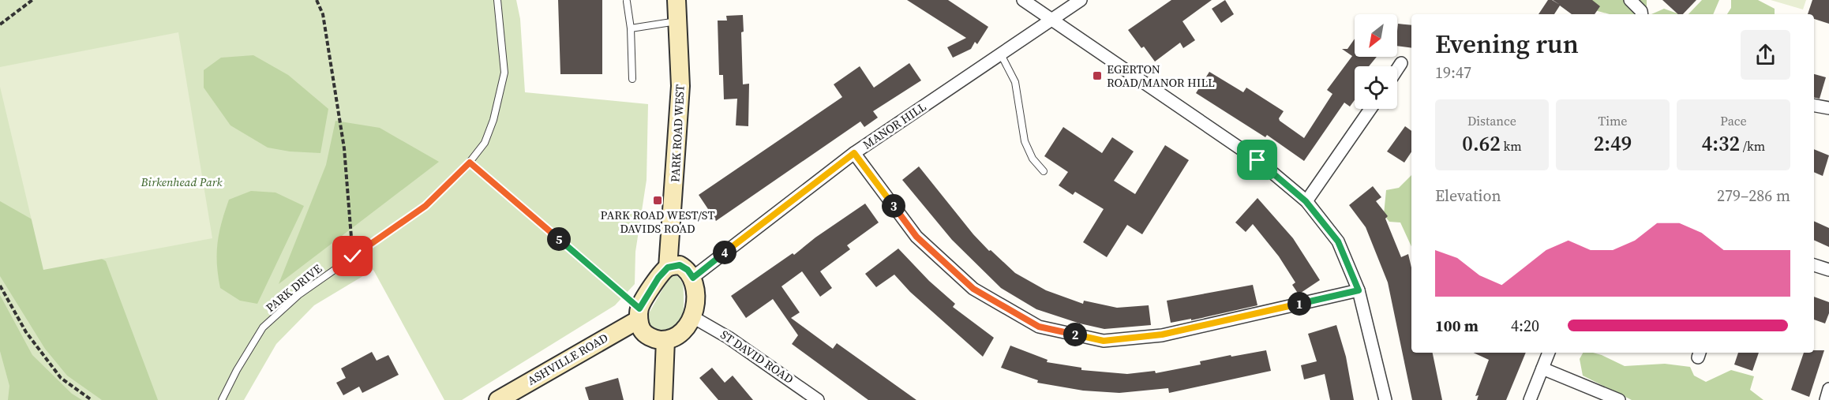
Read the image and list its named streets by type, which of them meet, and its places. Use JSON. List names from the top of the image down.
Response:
{
  "streets": {
    "street": [
      "MANOR HILL",
      "PARK ROAD WEST",
      "ST DAVID ROAD",
      "ASHVILLE ROAD"
    ],
    "lane": ["PARK DRIVE"]
  },
  "crossings": [
    ["MANOR HILL", "PARK ROAD WEST"],
    ["MANOR HILL", "ST DAVID ROAD"],
    ["MANOR HILL", "ASHVILLE ROAD"],
    ["PARK ROAD WEST", "ST DAVID ROAD"],
    ["PARK ROAD WEST", "ASHVILLE ROAD"],
    ["ST DAVID ROAD", "ASHVILLE ROAD"]
  ],
  "parks": ["Birkenhead Park"],
  "places": {
    "transit": ["EGERTON ROAD/MANOR HILL", "PARK ROAD WEST/ST DAVIDS ROAD"]
  },
  "north": "bottom left",
  "page": {
    "heading": ["Evening run", "19:47"],
    "stats": [
      ["Distance", "0.62 km"],
      ["Time", "2:49"],
      ["Pace", "4:32 /km"]
    ],
    "chart": ["Elevation", "279–286 m"],
    "pins": [
      "3",
      "5",
      "4",
      "1",
      "2"
    ],
    "list": [
      {
        "name": "100 m",
        "note": "4:20"
      }
    ]
  }
}
